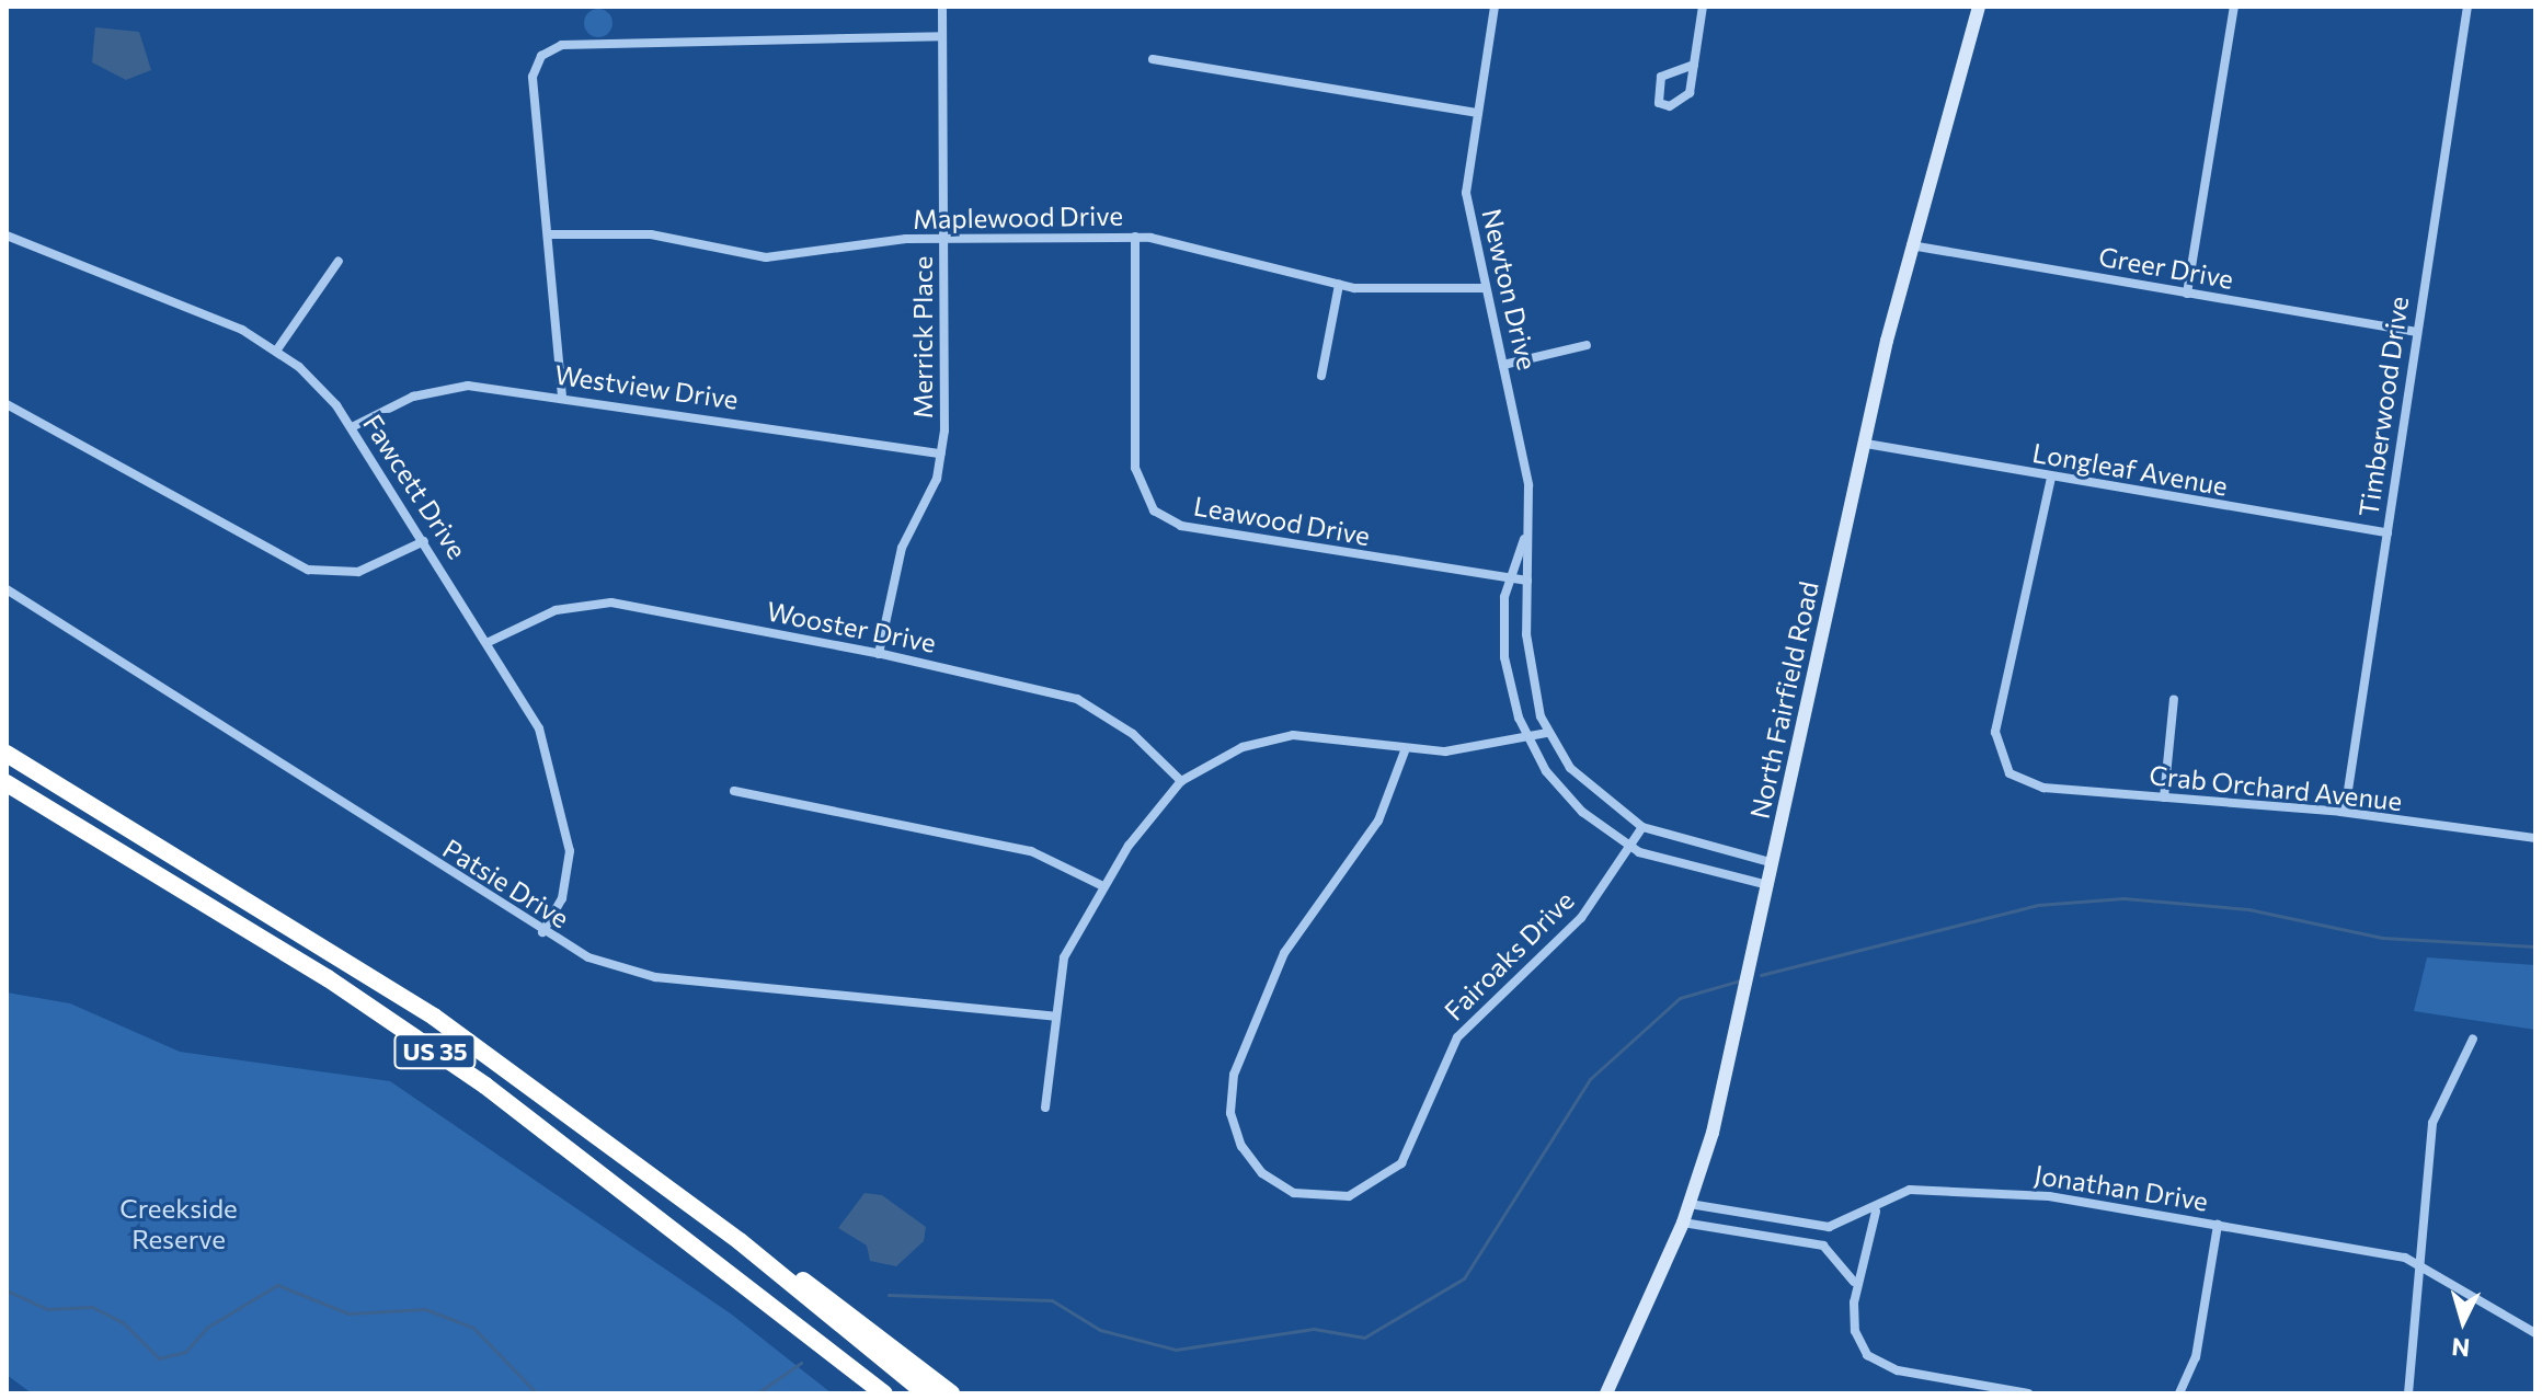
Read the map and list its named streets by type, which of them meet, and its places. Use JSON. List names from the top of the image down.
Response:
{
  "streets": {
    "highway": ["US 35"],
    "main road": ["North Fairfield Road"],
    "street": [
      "Maplewood Drive",
      "Greer Drive",
      "Newton Drive",
      "Merrick Place",
      "Westview Drive",
      "Timberwood Drive",
      "Longleaf Avenue",
      "Fawcett Drive",
      "Leawood Drive",
      "Wooster Drive",
      "Crab Orchard Avenue",
      "Patsie Drive",
      "Fairoaks Drive",
      "Jonathan Drive"
    ]
  },
  "crossings": [
    ["Maplewood Drive", "Newton Drive"],
    ["Maplewood Drive", "Merrick Place"],
    ["Maplewood Drive", "Leawood Drive"],
    ["Greer Drive", "Timberwood Drive"],
    ["Greer Drive", "North Fairfield Road"],
    ["Newton Drive", "Leawood Drive"],
    ["Newton Drive", "North Fairfield Road"],
    ["Newton Drive", "Fairoaks Drive"],
    ["Merrick Place", "Westview Drive"],
    ["Merrick Place", "Wooster Drive"],
    ["Westview Drive", "Fawcett Drive"],
    ["Timberwood Drive", "Longleaf Avenue"],
    ["Timberwood Drive", "Crab Orchard Avenue"],
    ["Longleaf Avenue", "North Fairfield Road"],
    ["Longleaf Avenue", "Crab Orchard Avenue"],
    ["Fawcett Drive", "Wooster Drive"],
    ["Fawcett Drive", "Patsie Drive"],
    ["North Fairfield Road", "Jonathan Drive"]
  ],
  "parks": ["Creekside Reserve"],
  "north": "bottom"
}
